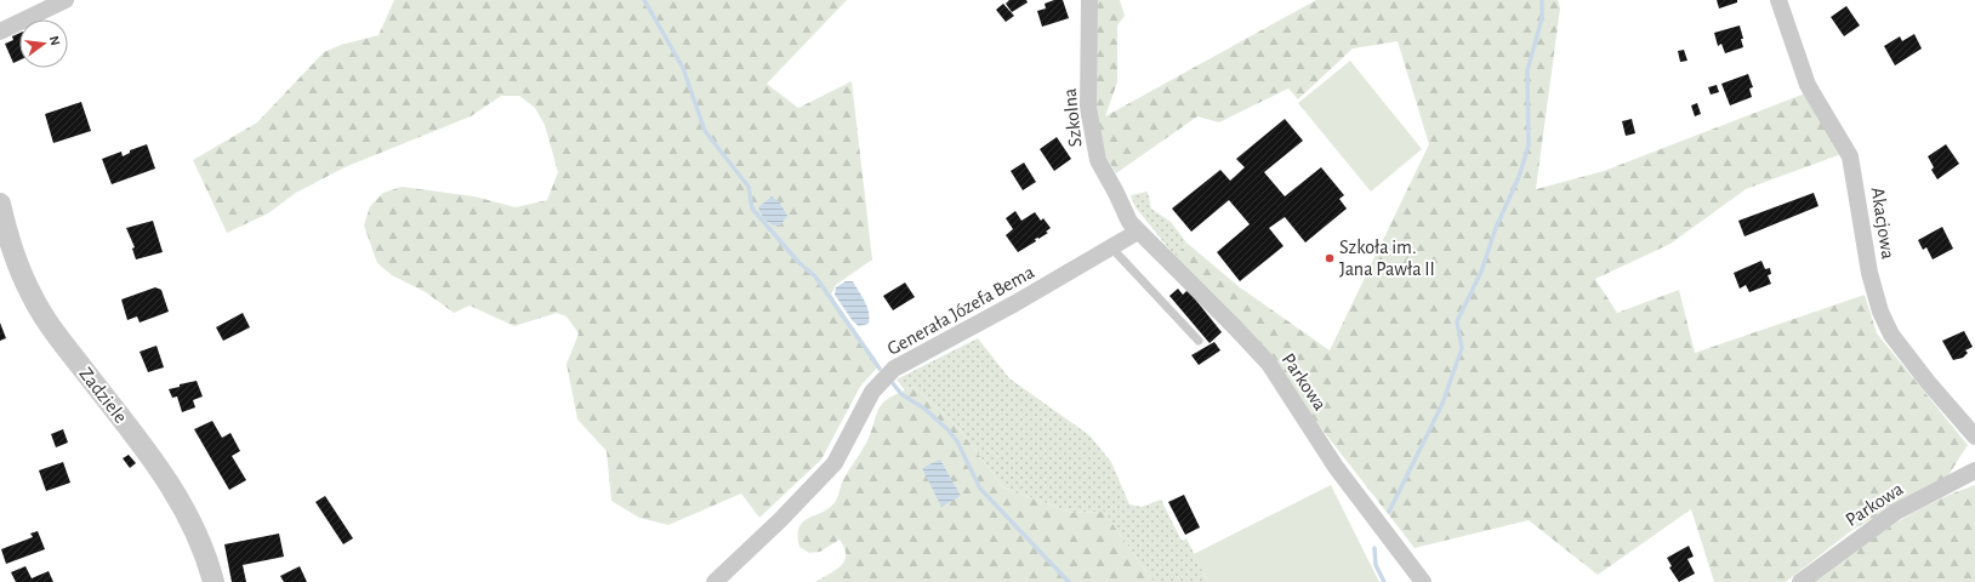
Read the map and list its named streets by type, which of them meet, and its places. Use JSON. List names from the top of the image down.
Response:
{
  "streets": {
    "street": [
      "Szkolna",
      "Akacjowa",
      "Generała Józefa Bema",
      "Parkowa",
      "Zadziele"
    ]
  },
  "crossings": [
    ["Szkolna", "Generała Józefa Bema"],
    ["Szkolna", "Parkowa"],
    ["Generała Józefa Bema", "Parkowa"]
  ],
  "places": ["Szkoła im. Jana Pawła II"],
  "north": "right"
}
